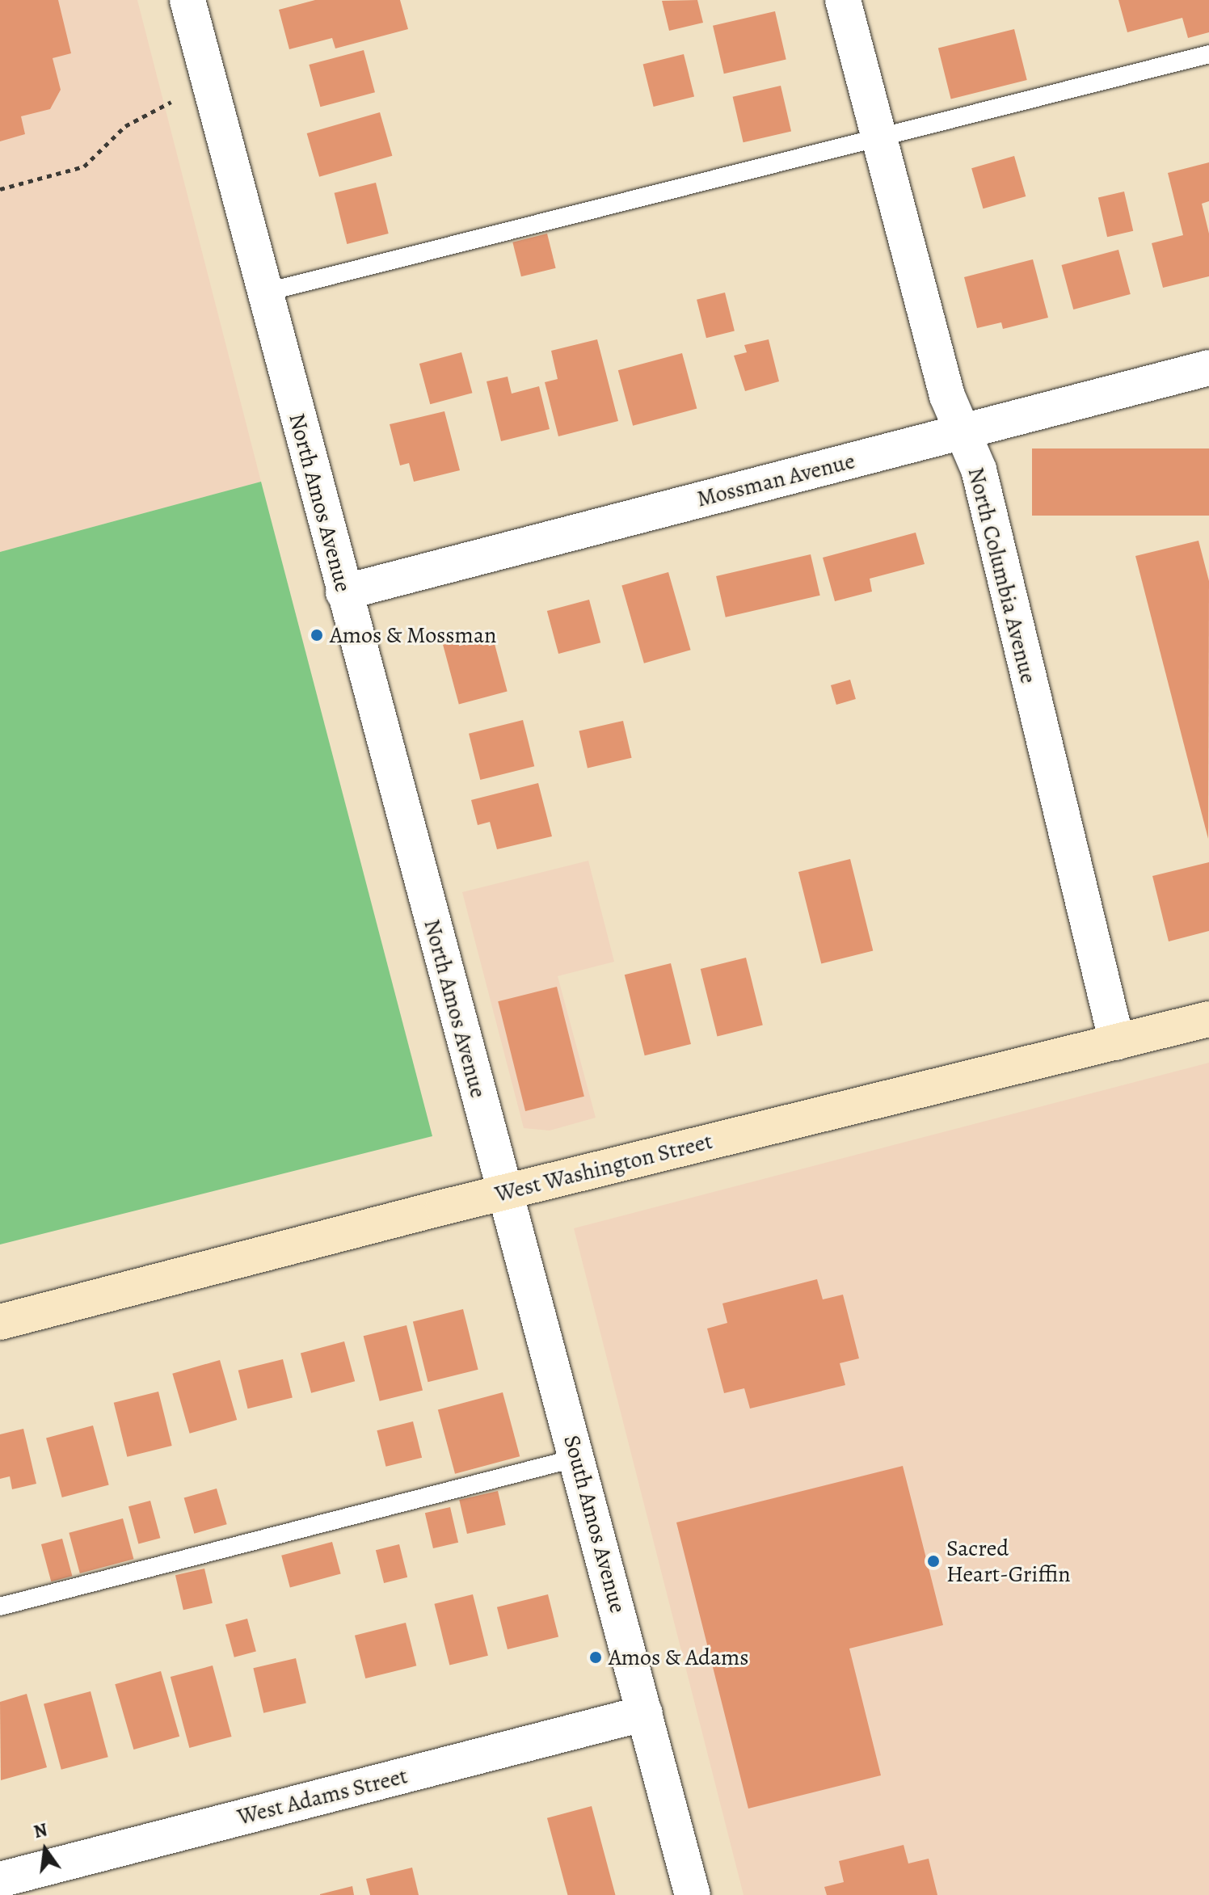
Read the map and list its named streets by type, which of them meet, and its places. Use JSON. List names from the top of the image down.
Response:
{
  "streets": {
    "street": [
      "Mossman Avenue",
      "North Amos Avenue",
      "North Columbia Avenue",
      "West Washington Street",
      "South Amos Avenue",
      "West Adams Street"
    ]
  },
  "crossings": [
    ["Mossman Avenue", "North Amos Avenue"],
    ["Mossman Avenue", "North Columbia Avenue"],
    ["North Amos Avenue", "West Washington Street"],
    ["North Amos Avenue", "South Amos Avenue"],
    ["North Columbia Avenue", "West Washington Street"],
    ["West Washington Street", "South Amos Avenue"],
    ["South Amos Avenue", "West Adams Street"]
  ],
  "places": ["Amos & Mossman", "Sacred Heart-Griffin", "Amos & Adams"],
  "north": "top"
}
